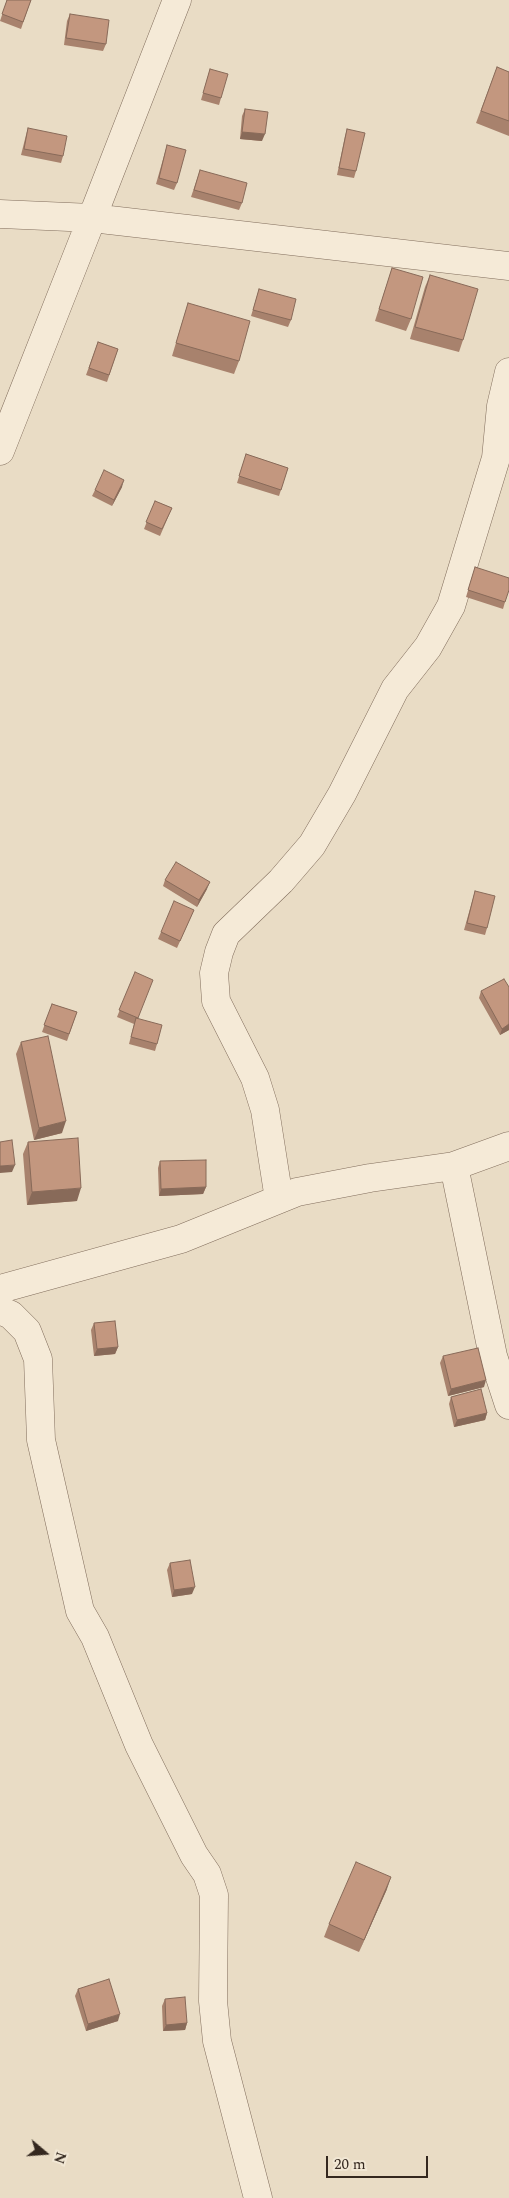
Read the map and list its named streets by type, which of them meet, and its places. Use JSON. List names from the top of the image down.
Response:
{
  "scale_bar": "20 m",
  "north": "right"
}
